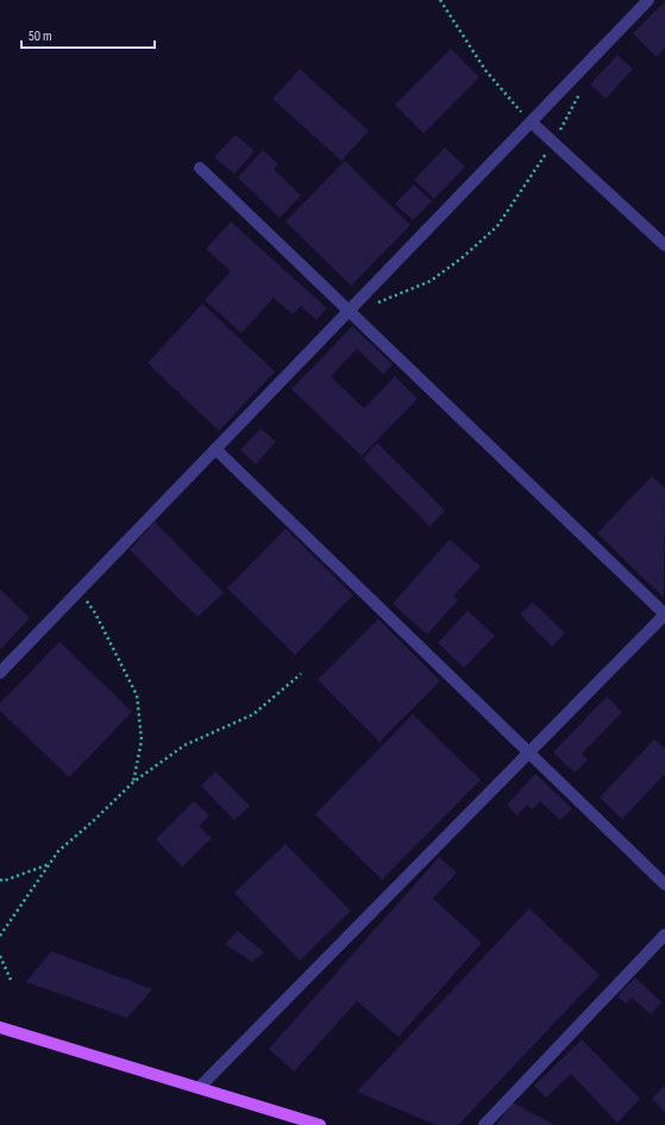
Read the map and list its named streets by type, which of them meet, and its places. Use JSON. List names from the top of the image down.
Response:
{
  "scale_bar": "50 m"
}
